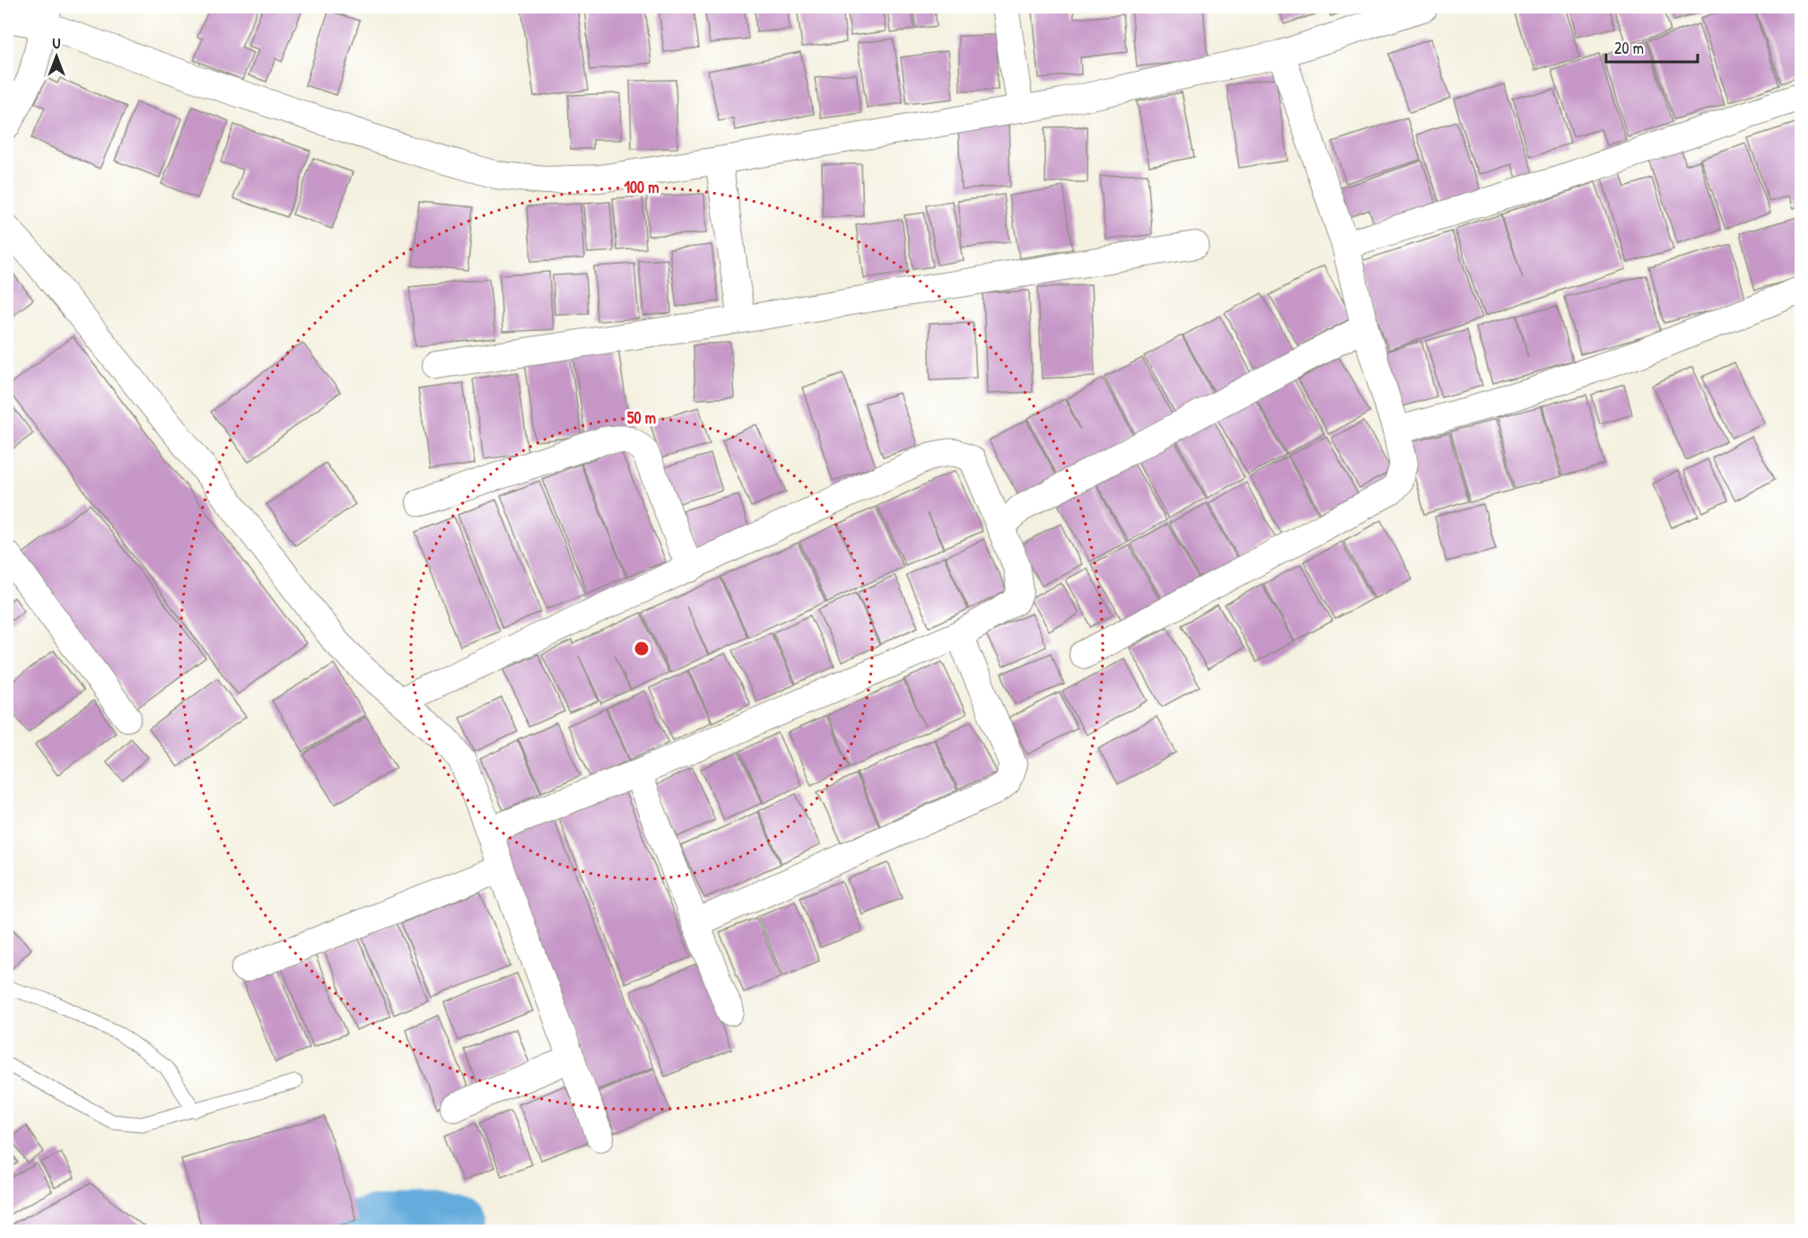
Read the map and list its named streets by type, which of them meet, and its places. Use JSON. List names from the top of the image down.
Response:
{
  "scale_bar": "20 m",
  "north": "top",
  "rings": ["100 m", "50 m"]
}
